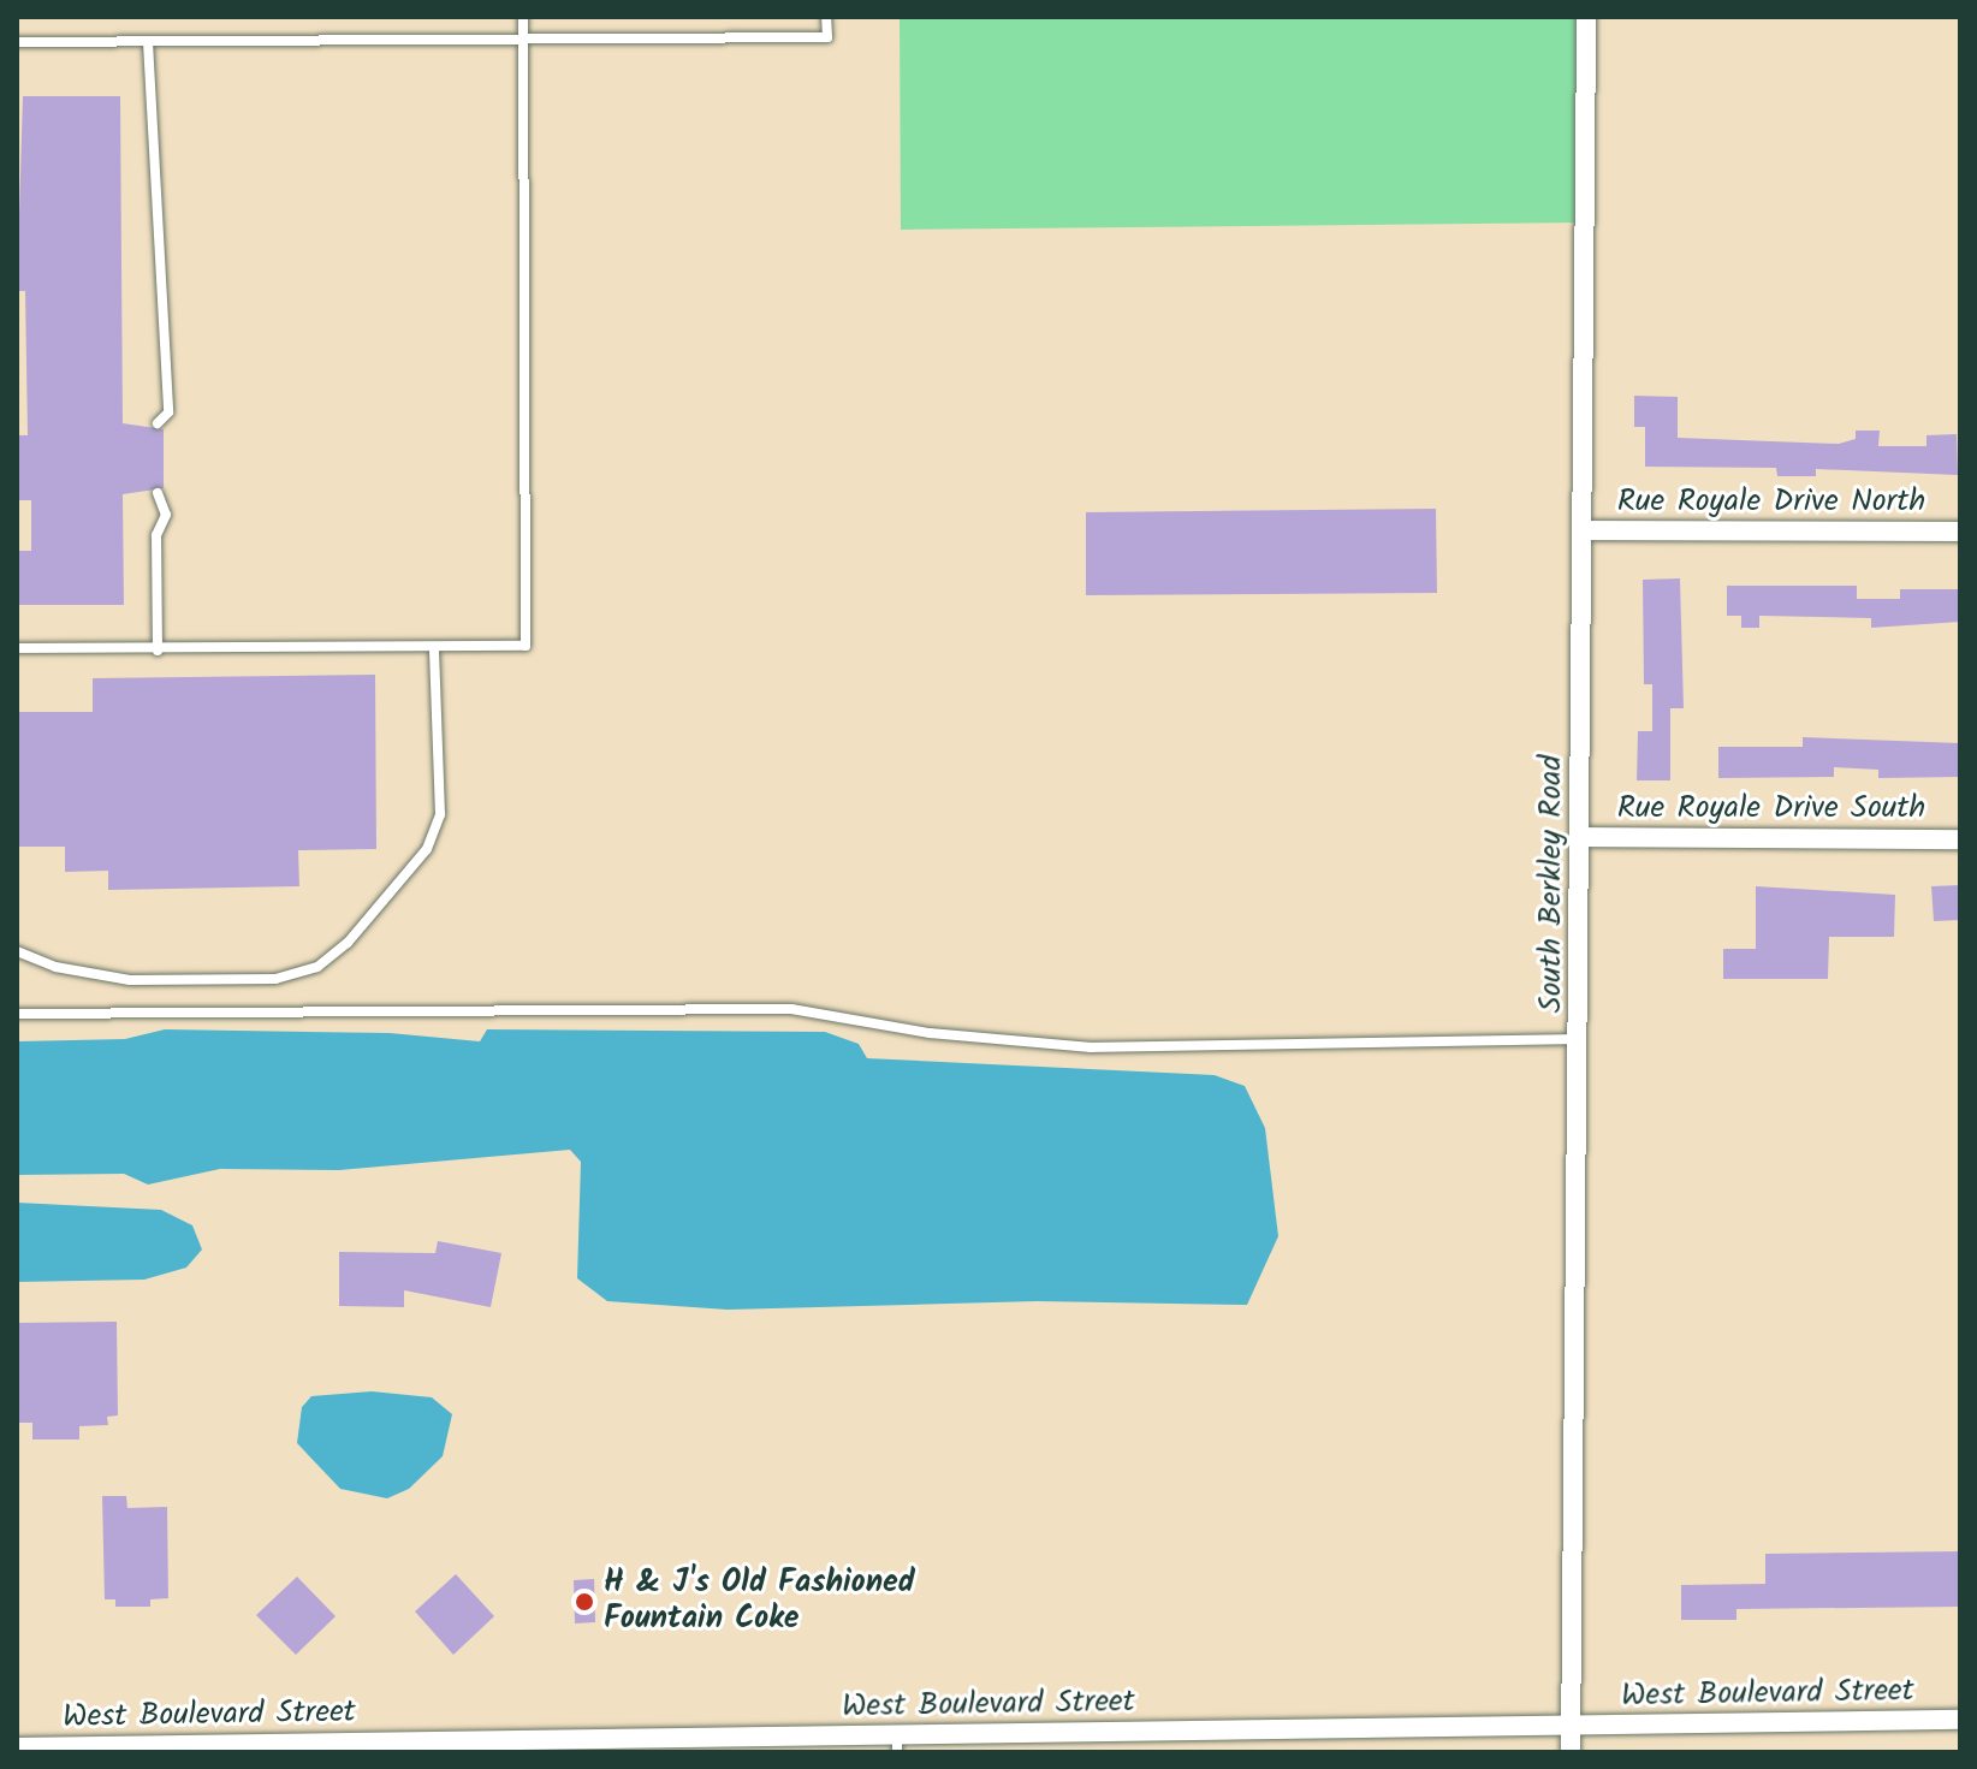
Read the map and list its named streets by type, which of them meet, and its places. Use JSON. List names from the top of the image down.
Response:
{
  "streets": {
    "street": [
      "Rue Royale Drive North",
      "Rue Royale Drive South",
      "South Berkley Road",
      "West Boulevard Street"
    ]
  },
  "crossings": [
    ["Rue Royale Drive North", "South Berkley Road"],
    ["Rue Royale Drive South", "South Berkley Road"],
    ["South Berkley Road", "West Boulevard Street"]
  ],
  "places": ["H & J's Old Fashioned Fountain Coke"]
}
